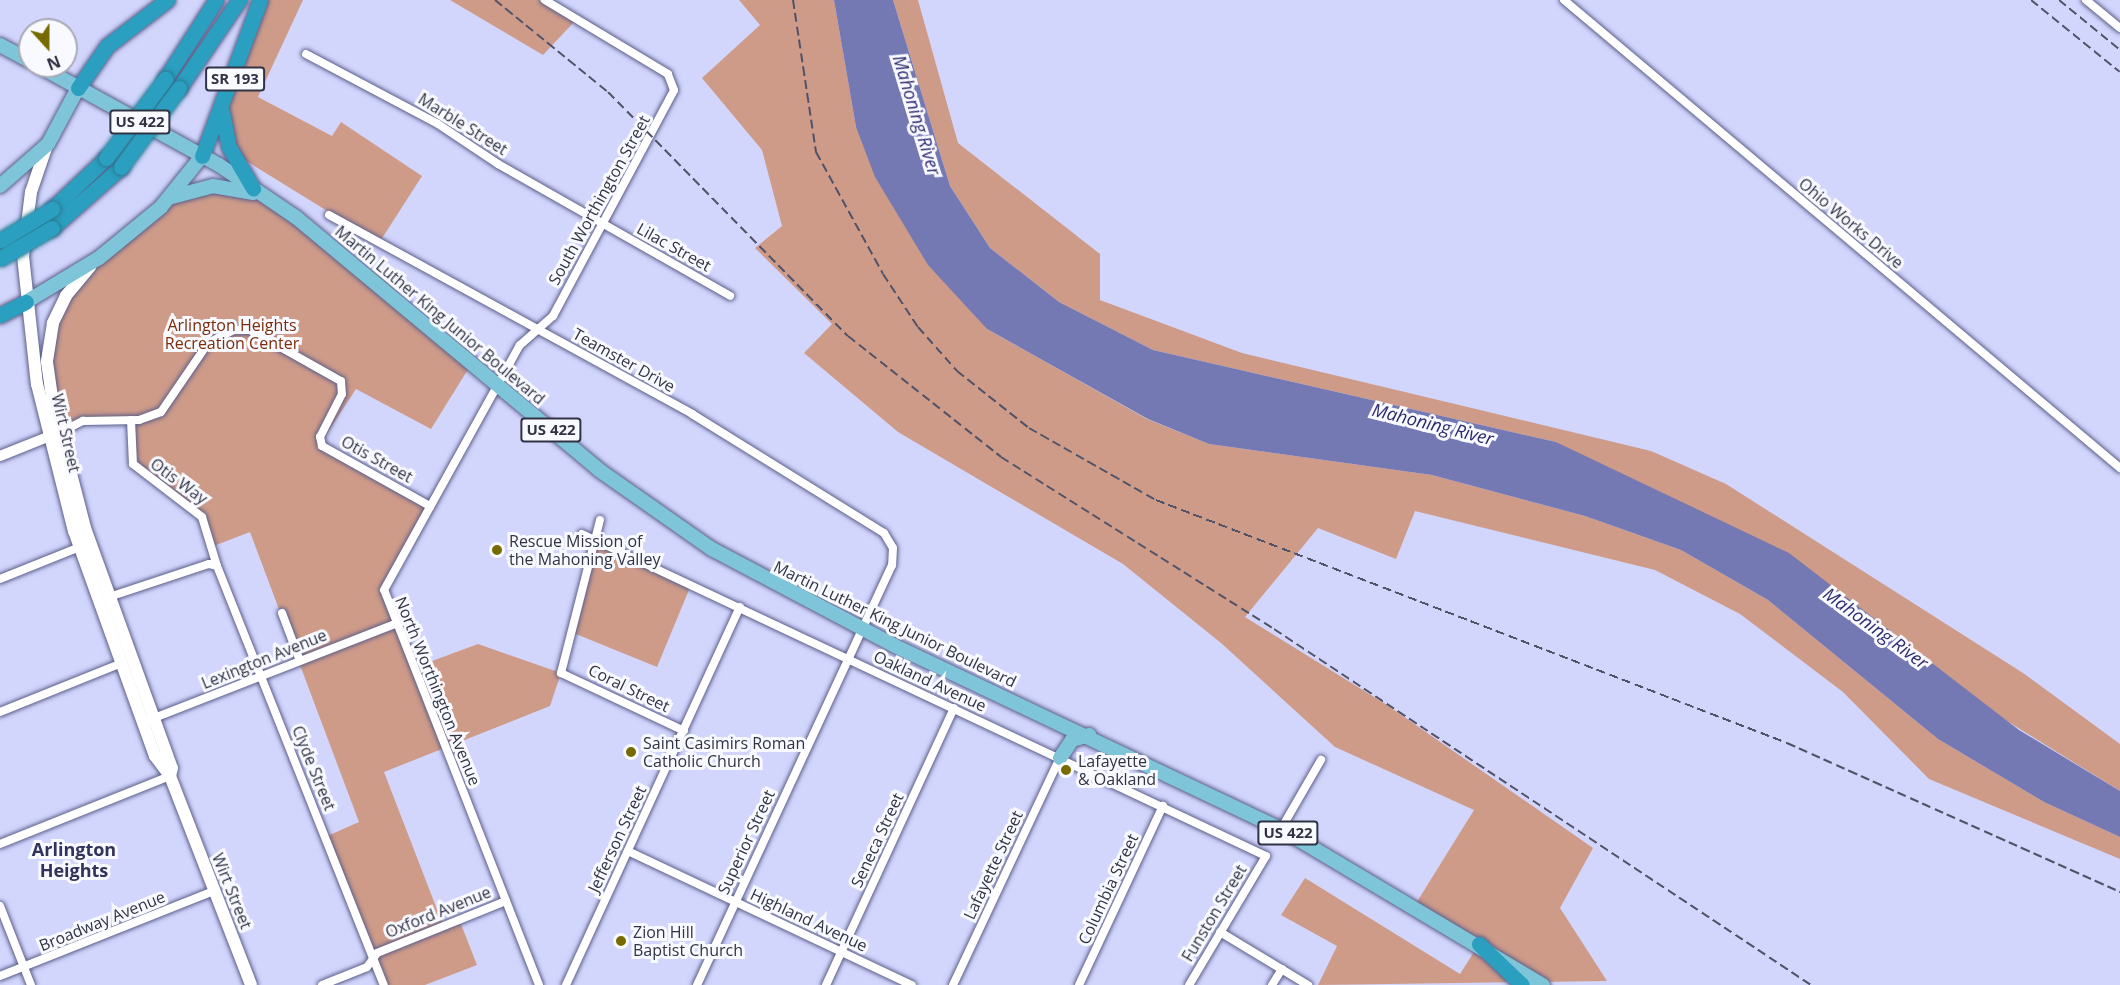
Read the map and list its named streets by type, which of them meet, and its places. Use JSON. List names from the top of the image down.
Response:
{
  "streets": {
    "highway": ["SR 193", "US 422"],
    "main road": ["Martin Luther King Junior Boulevard", "Wirt Street"],
    "street": [
      "Marble Street",
      "South Worthington Street",
      "Ohio Works Drive",
      "Lilac Street",
      "Teamster Drive",
      "Otis Street",
      "Otis Way",
      "Lexington Avenue",
      "Oakland Avenue",
      "Coral Street",
      "North Worthington Avenue",
      "Clyde Street",
      "Jefferson Street",
      "Seneca Street",
      "Superior Street",
      "Lafayette Street",
      "Columbia Street",
      "Oxford Avenue",
      "Funston Street",
      "Highland Avenue",
      "Broadway Avenue"
    ]
  },
  "crossings": [
    ["SR 193", "Martin Luther King Junior Boulevard"],
    ["SR 193", "Wirt Street"],
    ["US 422", "Martin Luther King Junior Boulevard"],
    ["US 422", "Wirt Street"],
    ["Marble Street", "South Worthington Street"],
    ["Marble Street", "Lilac Street"],
    ["South Worthington Street", "Lilac Street"],
    ["South Worthington Street", "Teamster Drive"],
    ["South Worthington Street", "North Worthington Avenue"],
    ["Martin Luther King Junior Boulevard", "Wirt Street"],
    ["Martin Luther King Junior Boulevard", "North Worthington Avenue"],
    ["Martin Luther King Junior Boulevard", "Superior Street"],
    ["Teamster Drive", "North Worthington Avenue"],
    ["Teamster Drive", "Superior Street"],
    ["Wirt Street", "Otis Street"],
    ["Wirt Street", "Lexington Avenue"],
    ["Wirt Street", "Broadway Avenue"],
    ["Otis Street", "Otis Way"],
    ["Otis Street", "North Worthington Avenue"],
    ["Otis Way", "Clyde Street"],
    ["Lexington Avenue", "North Worthington Avenue"],
    ["Lexington Avenue", "Clyde Street"],
    ["Oakland Avenue", "Coral Street"],
    ["Oakland Avenue", "Jefferson Street"],
    ["Oakland Avenue", "Seneca Street"],
    ["Oakland Avenue", "Superior Street"],
    ["Oakland Avenue", "Lafayette Street"],
    ["Oakland Avenue", "Columbia Street"],
    ["Oakland Avenue", "Funston Street"],
    ["Coral Street", "Jefferson Street"],
    ["North Worthington Avenue", "Oxford Avenue"],
    ["Clyde Street", "Oxford Avenue"],
    ["Jefferson Street", "Highland Avenue"],
    ["Seneca Street", "Highland Avenue"],
    ["Superior Street", "Highland Avenue"]
  ],
  "districts": ["Arlington Heights"],
  "water": ["Mahoning River"],
  "parks": ["Arlington Heights Recreation Center"],
  "places": [
    "Rescue Mission of the Mahoning Valley",
    "Saint Casimirs Roman Catholic Church",
    "Lafayette & Oakland",
    "Zion Hill Baptist Church"
  ],
  "north": "bottom"
}
